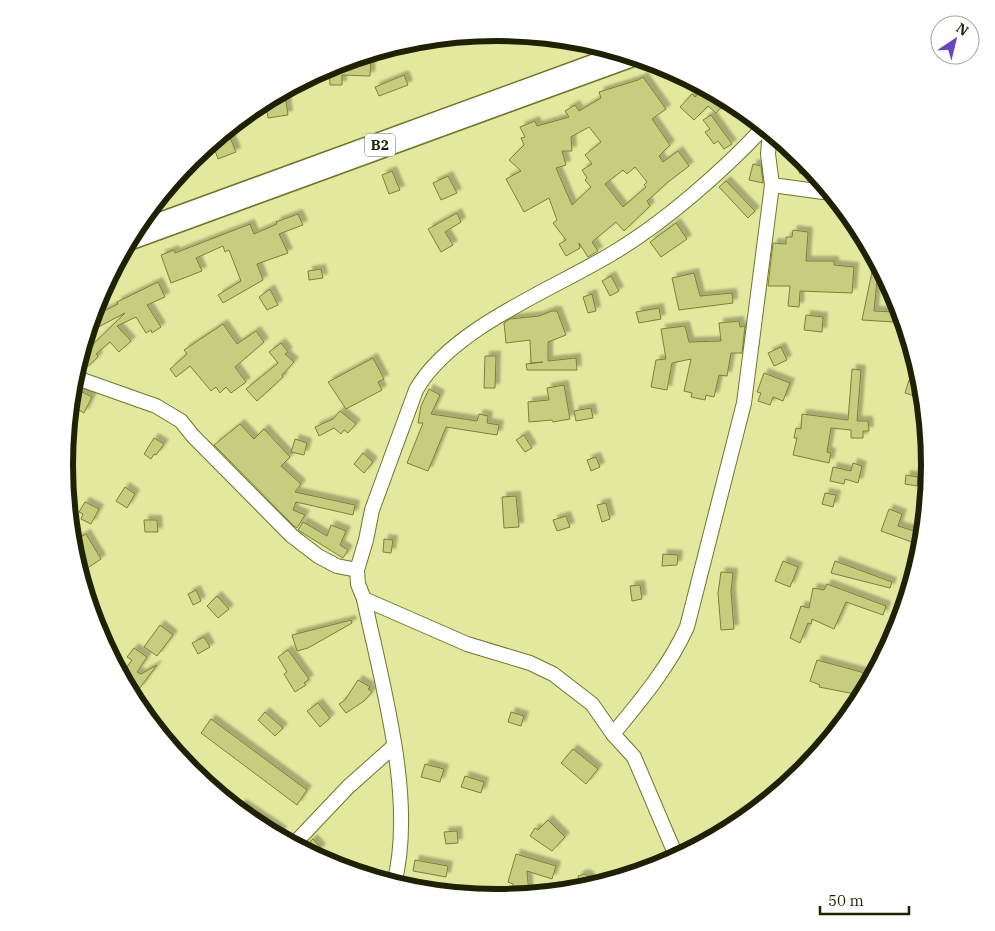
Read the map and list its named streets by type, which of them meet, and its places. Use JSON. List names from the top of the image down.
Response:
{
  "streets": {
    "highway": ["B2"]
  },
  "scale_bar": "50 m",
  "north": "top right"
}
